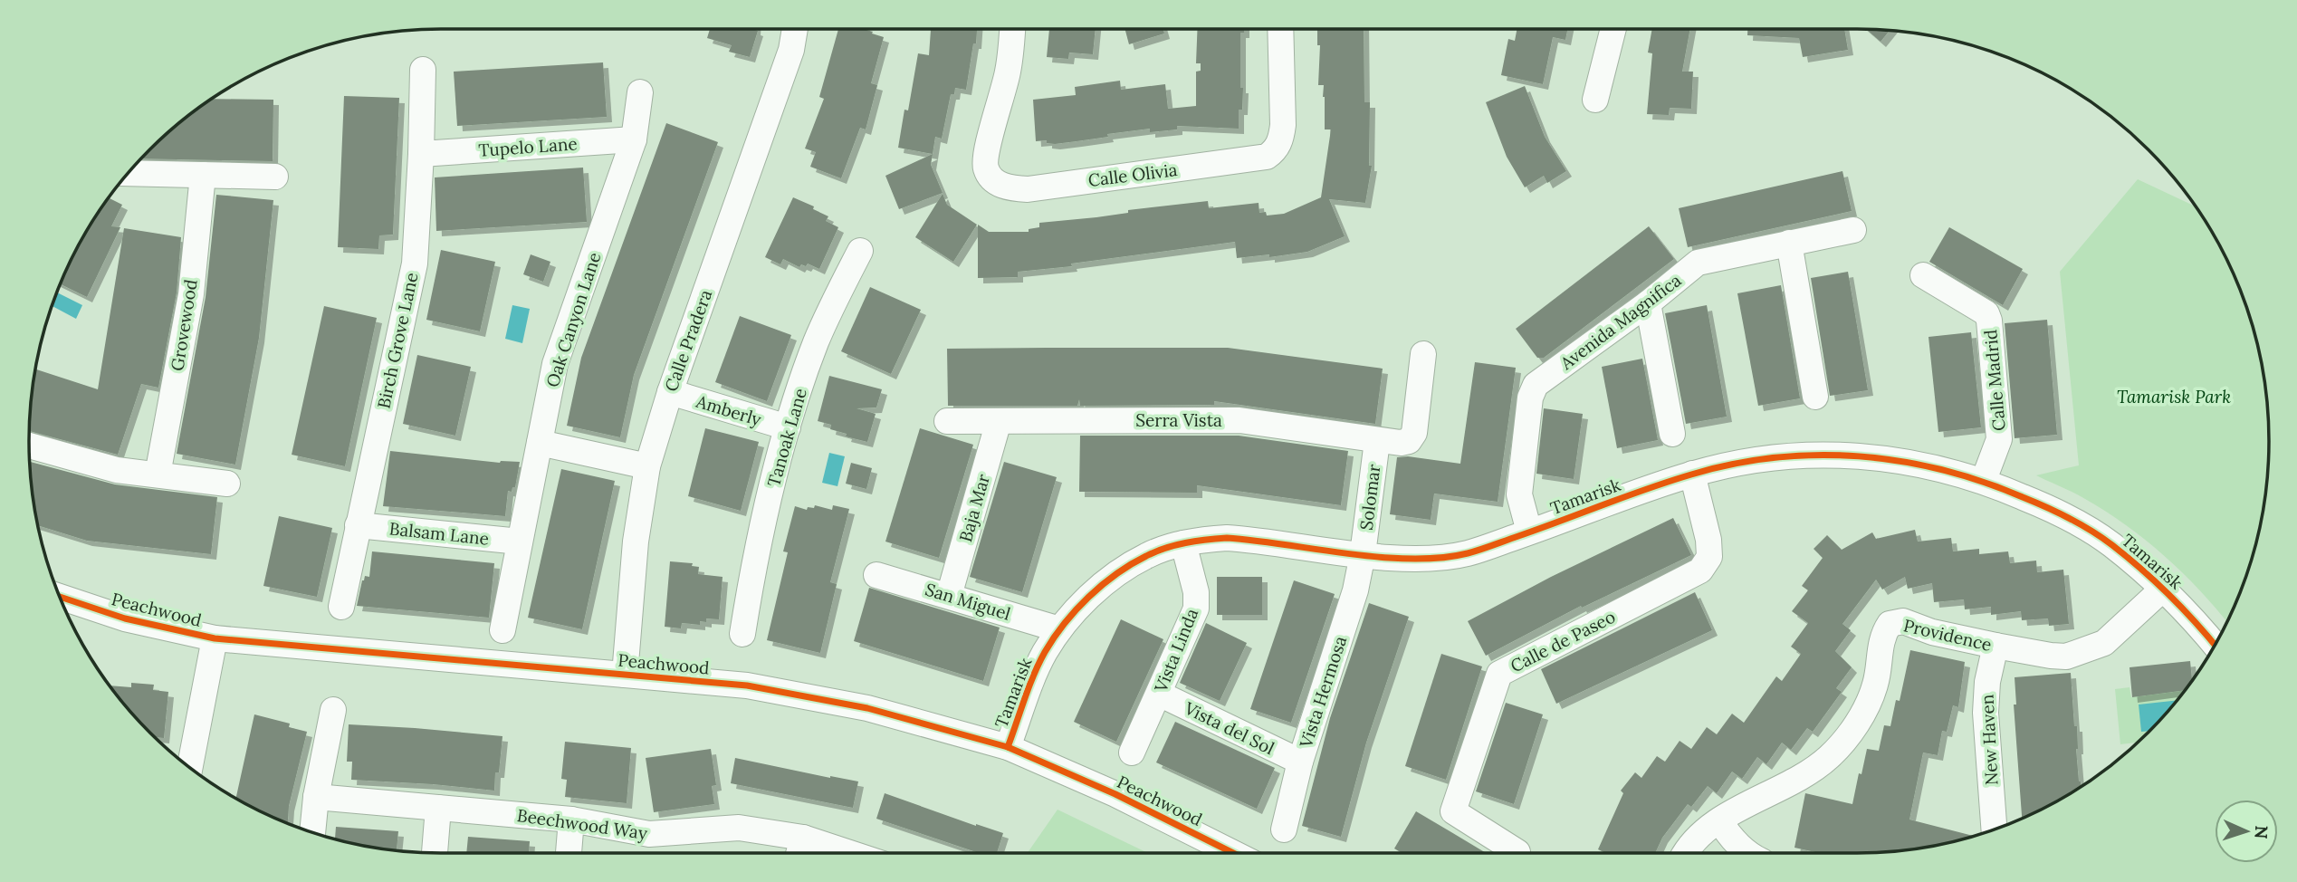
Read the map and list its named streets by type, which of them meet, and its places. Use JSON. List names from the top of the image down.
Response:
{
  "streets": {
    "street": [
      "Tupelo Lane",
      "Calle Olivia",
      "Oak Canyon Lane",
      "Avenida Magnifica",
      "Grovewood",
      "Birch Grove Lane",
      "Calle Pradera",
      "Calle Madrid",
      "Amberly",
      "Serra Vista",
      "Tanoak Lane",
      "Tamarisk",
      "Solomar",
      "Baja Mar",
      "Balsam Lane",
      "San Miguel",
      "Peachwood",
      "Providence",
      "Calle de Paseo",
      "Vista Linda",
      "Vista Hermosa",
      "Vista del Sol",
      "New Haven",
      "Beechwood Way"
    ]
  },
  "crossings": [
    ["Tupelo Lane", "Oak Canyon Lane"],
    ["Tupelo Lane", "Birch Grove Lane"],
    ["Oak Canyon Lane", "Balsam Lane"],
    ["Avenida Magnifica", "Tamarisk"],
    ["Birch Grove Lane", "Balsam Lane"],
    ["Calle Pradera", "Amberly"],
    ["Calle Pradera", "Peachwood"],
    ["Calle Madrid", "Tamarisk"],
    ["Amberly", "Tanoak Lane"],
    ["Serra Vista", "Solomar"],
    ["Serra Vista", "Baja Mar"],
    ["Tamarisk", "Solomar"],
    ["Tamarisk", "San Miguel"],
    ["Tamarisk", "Peachwood"],
    ["Tamarisk", "Providence"],
    ["Tamarisk", "Calle de Paseo"],
    ["Tamarisk", "Vista Linda"],
    ["Tamarisk", "Vista Hermosa"],
    ["Solomar", "Vista Hermosa"],
    ["Baja Mar", "San Miguel"],
    ["Providence", "New Haven"],
    ["Vista Linda", "Vista del Sol"],
    ["Vista Hermosa", "Vista del Sol"]
  ],
  "parks": ["Tamarisk Park"],
  "north": "right"
}
